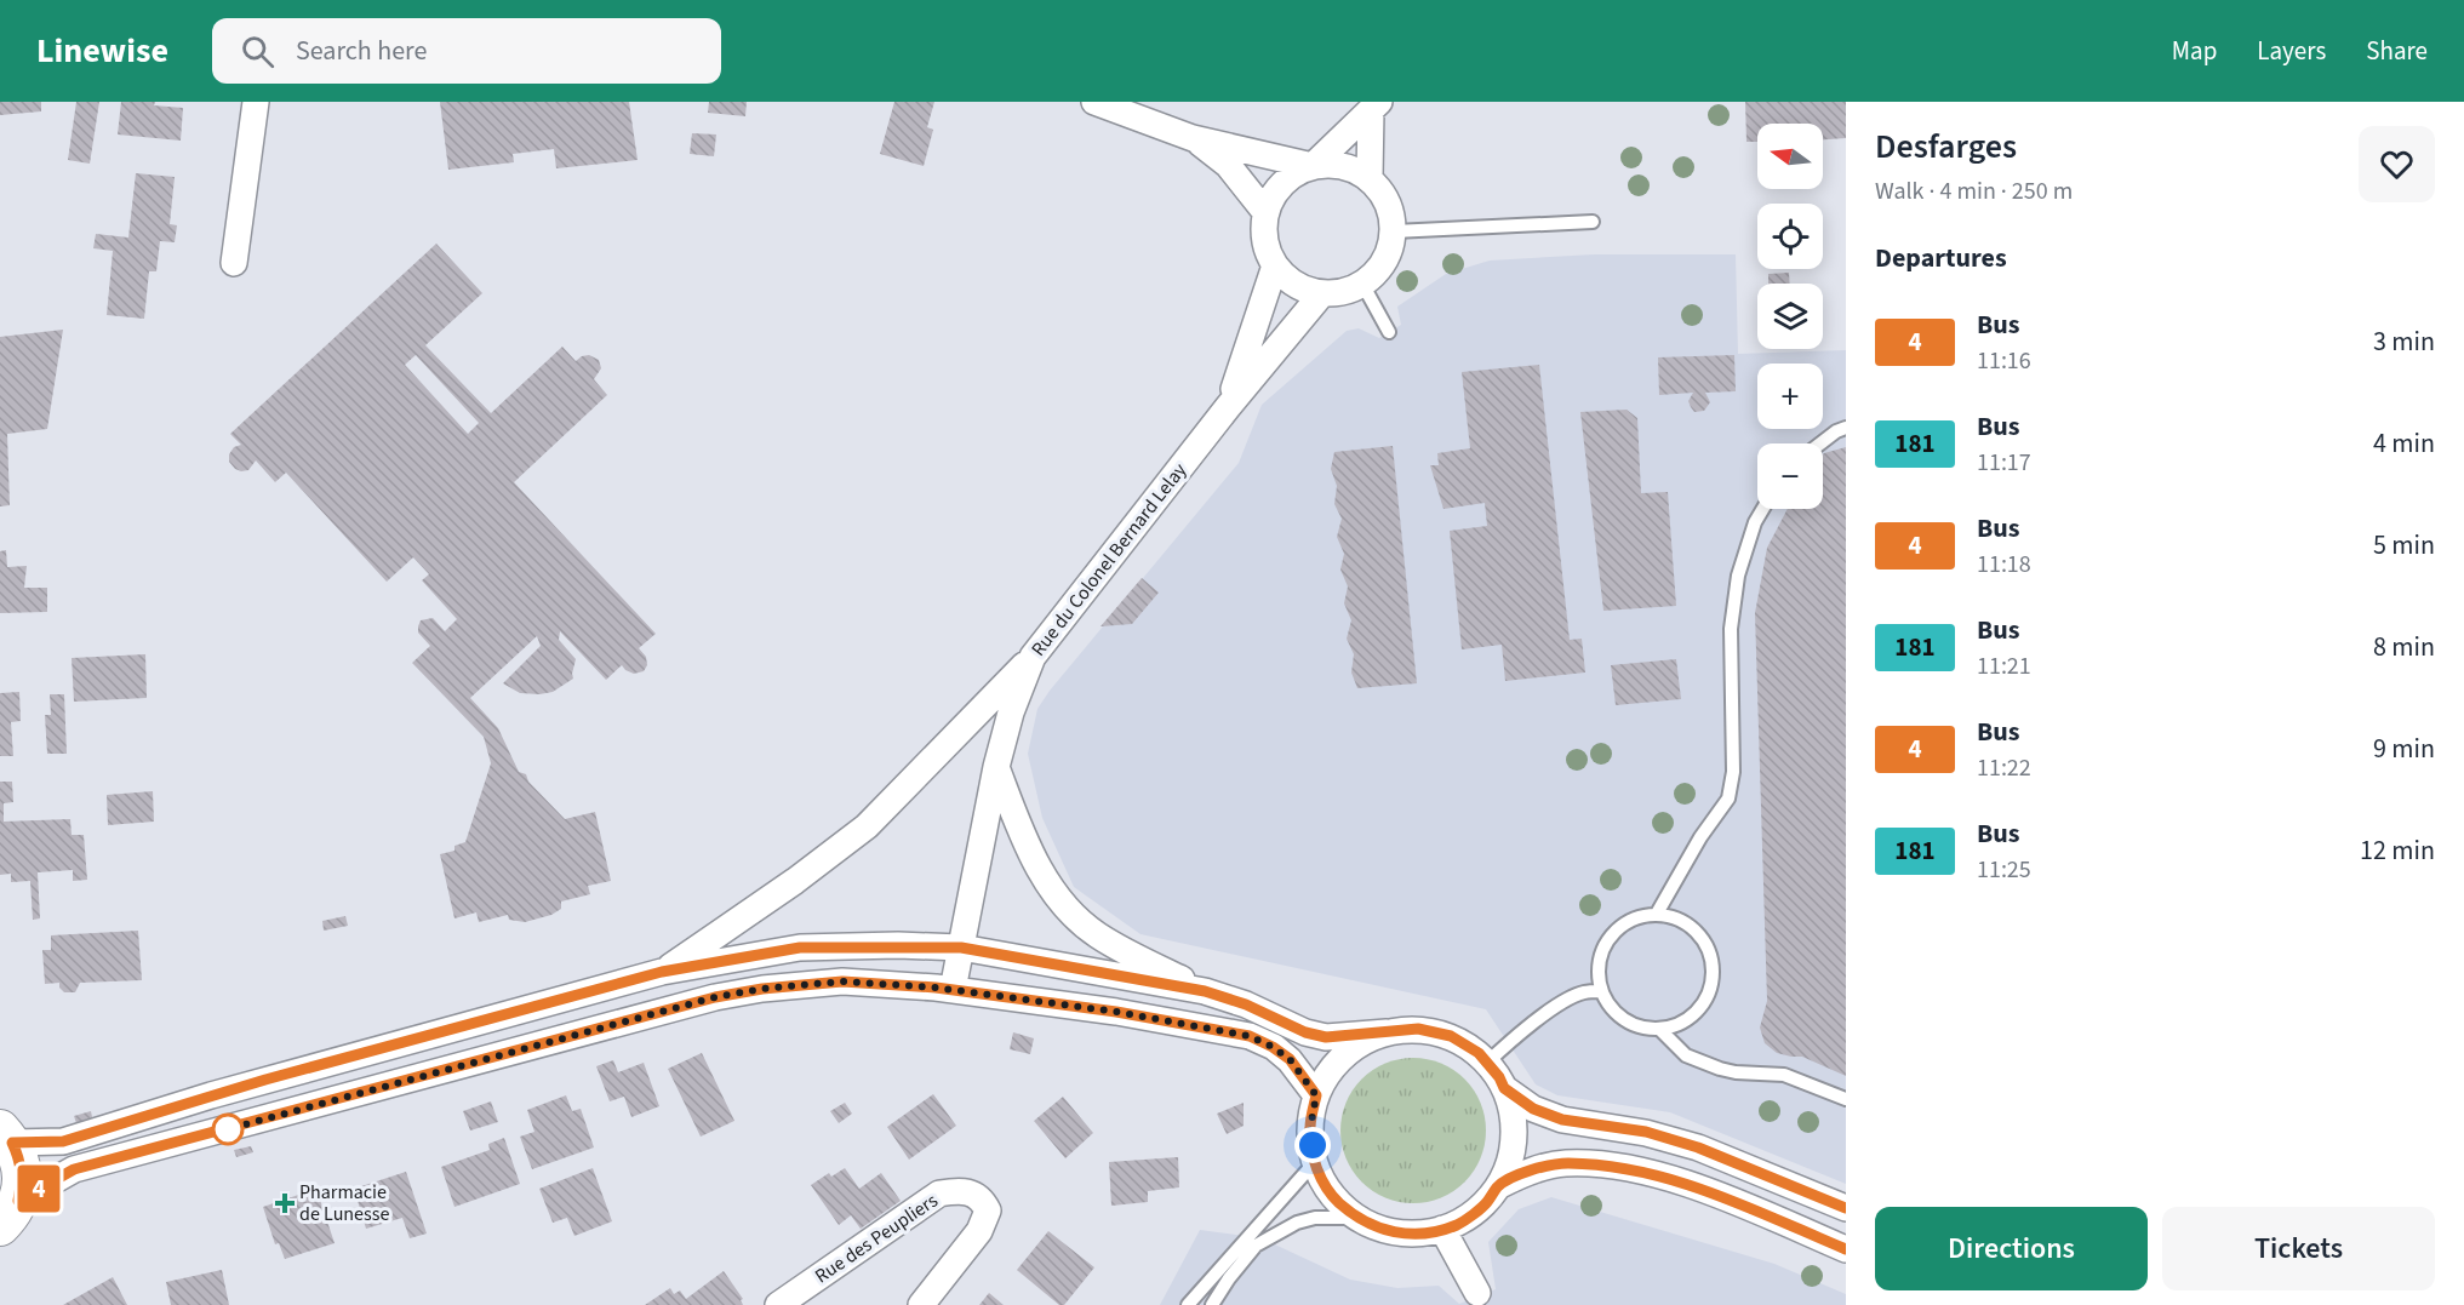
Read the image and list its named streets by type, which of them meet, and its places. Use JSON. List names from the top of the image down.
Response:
{
  "streets": {
    "street": ["Rue du Colonel Bernard Lelay", "Rue des Peupliers"]
  },
  "places": {
    "health": ["Pharmacie de Lunesse"]
  },
  "lines": ["bus line 4"],
  "north": "left",
  "page": {
    "header": "Linewise",
    "search": "Search here",
    "nav": ["Map", "Layers", "Share"],
    "on_map": "4",
    "heading": [
      ["Desfarges", "Walk · 4 min · 250 m"],
      "Departures"
    ],
    "map_buttons": ["+", "−"],
    "list": [
      {
        "mark": "4",
        "name": "Bus",
        "note": "11:16",
        "value": "3 min"
      },
      {
        "mark": "181",
        "name": "Bus",
        "note": "11:17",
        "value": "4 min"
      },
      {
        "mark": "4",
        "name": "Bus",
        "note": "11:18",
        "value": "5 min"
      },
      {
        "mark": "181",
        "name": "Bus",
        "note": "11:21",
        "value": "8 min"
      },
      {
        "mark": "4",
        "name": "Bus",
        "note": "11:22",
        "value": "9 min"
      },
      {
        "mark": "181",
        "name": "Bus",
        "note": "11:25",
        "value": "12 min"
      }
    ],
    "buttons": ["Directions", "Tickets"]
  }
}
